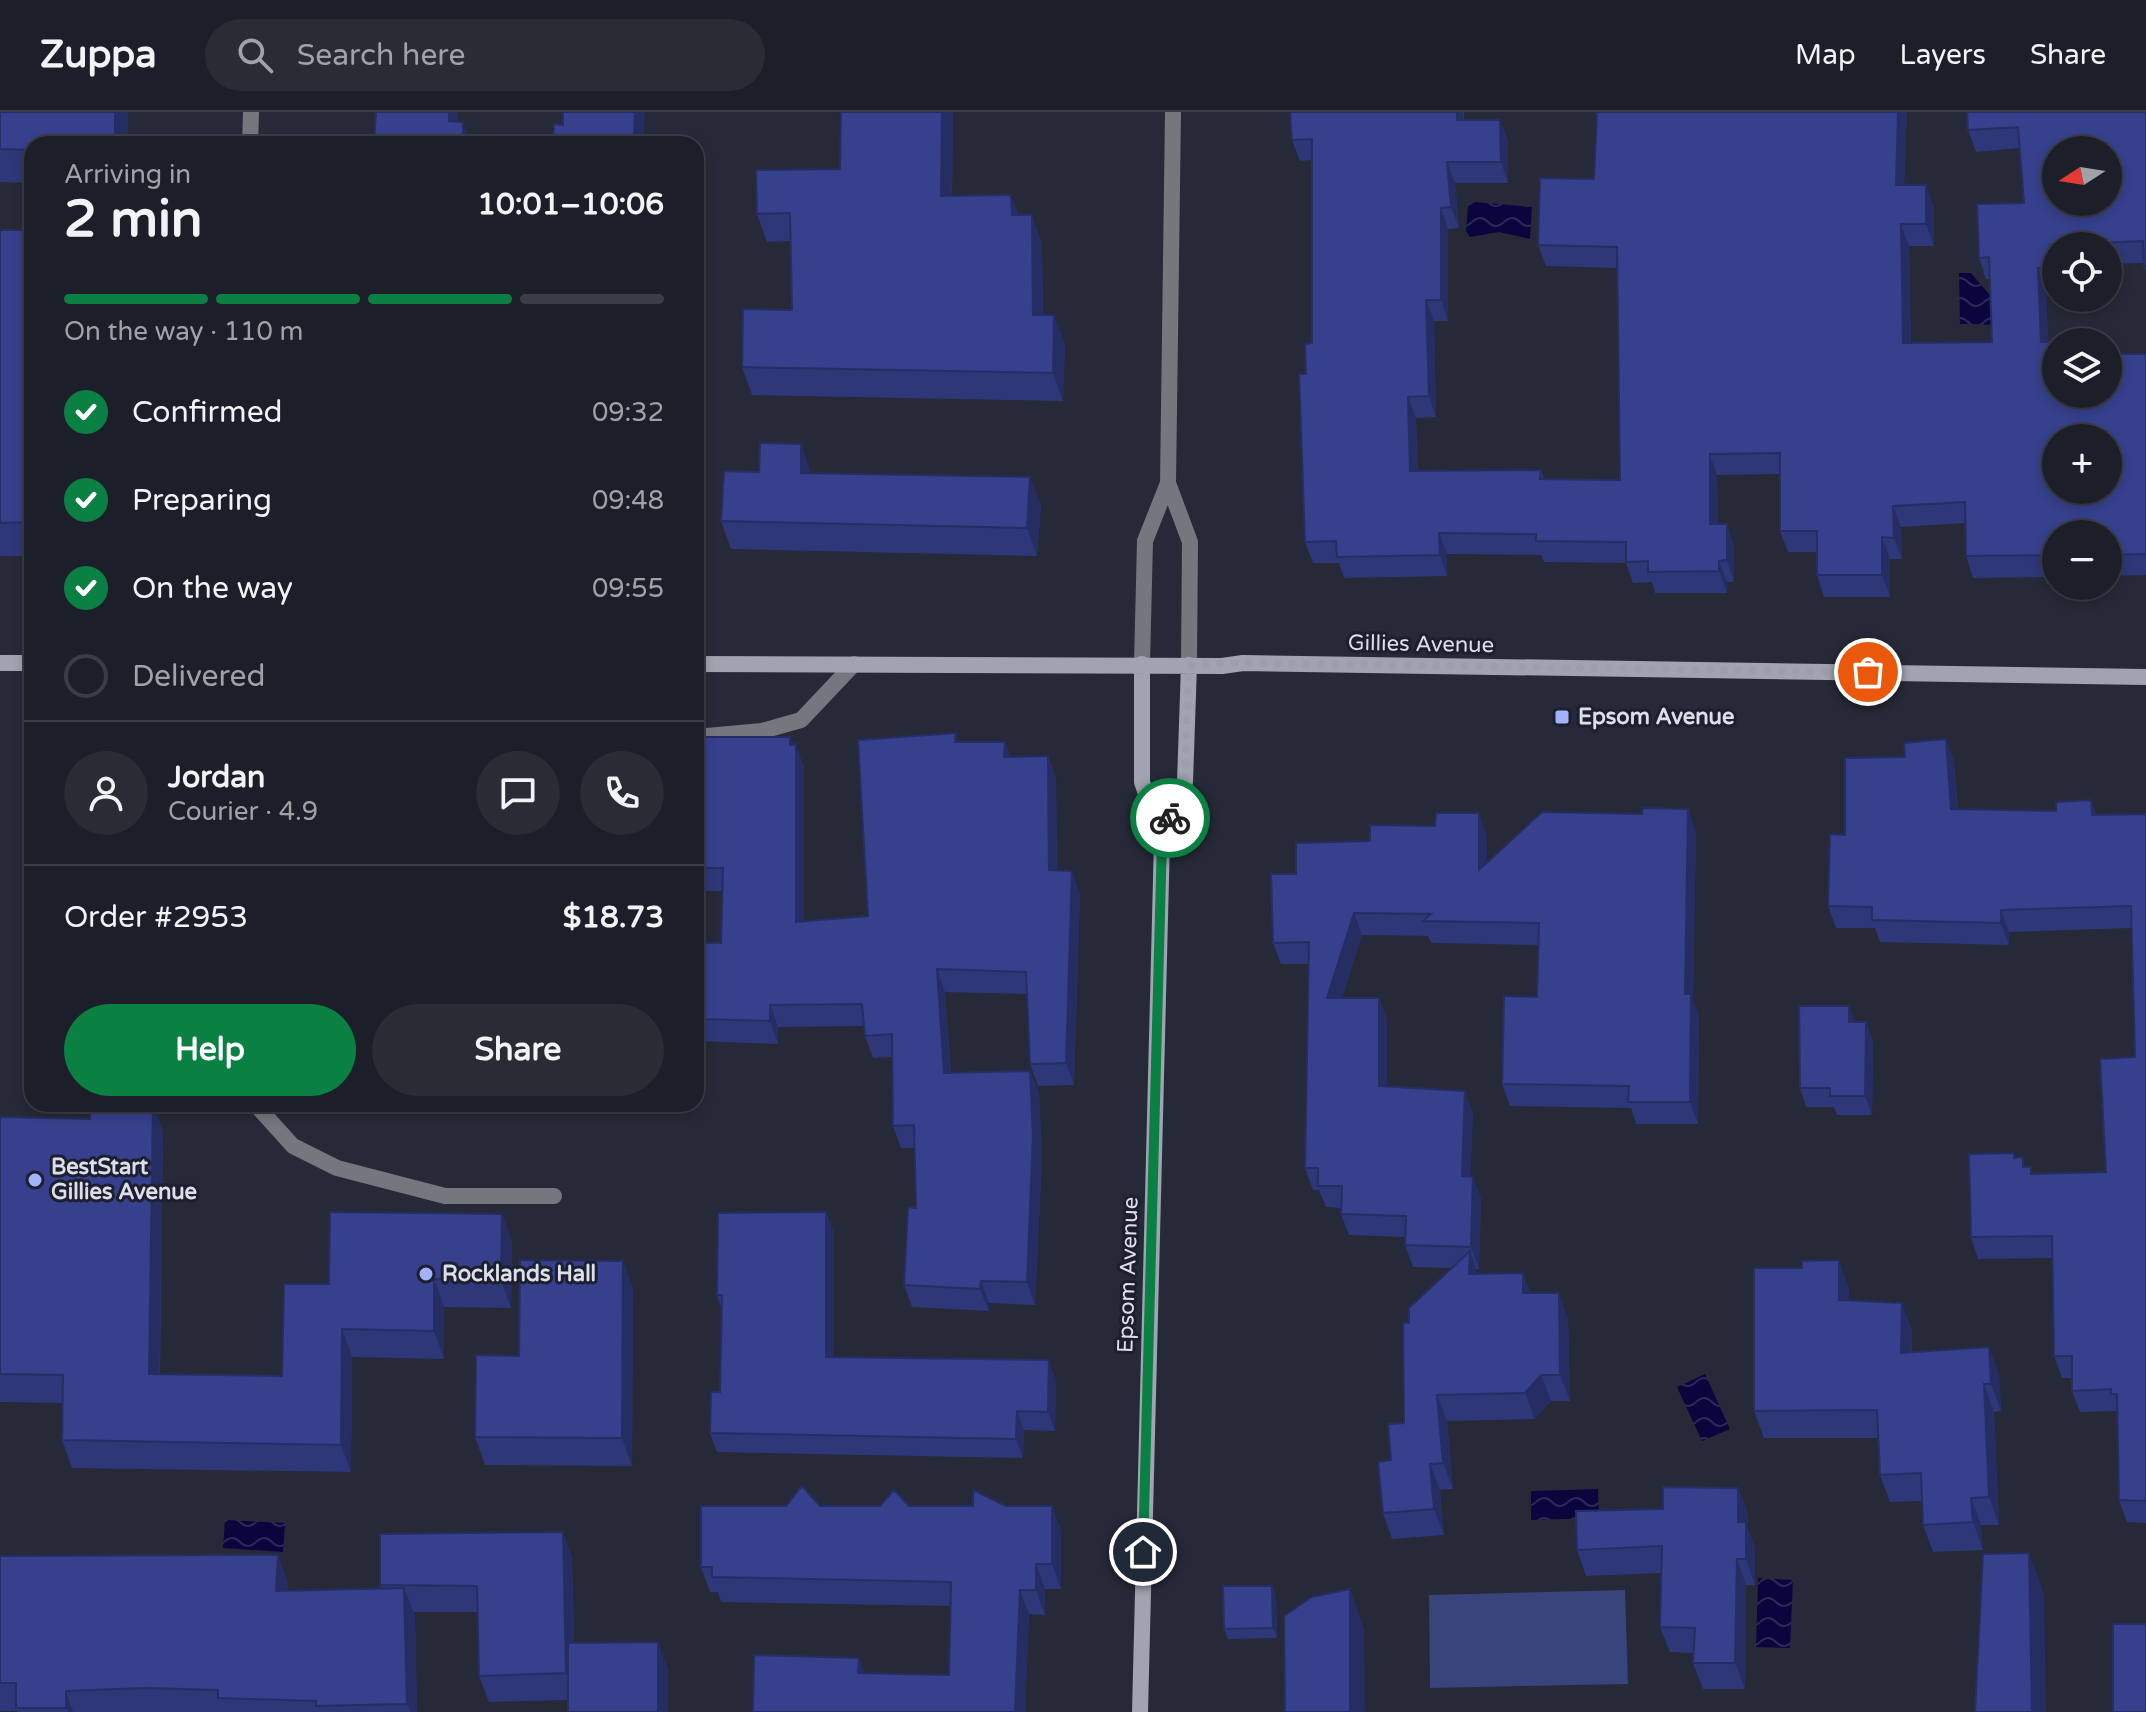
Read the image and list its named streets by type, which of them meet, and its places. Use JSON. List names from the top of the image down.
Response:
{
  "streets": {
    "main road": ["Gillies Avenue", "Epsom Avenue"]
  },
  "crossings": [
    ["Gillies Avenue", "Epsom Avenue"]
  ],
  "places": {
    "transit": ["Epsom Avenue"],
    "other": ["BestStart Gillies Avenue", "Rocklands Hall"]
  },
  "north": "left",
  "page": {
    "header": "Zuppa",
    "search": "Search here",
    "nav": ["Map", "Layers", "Share"],
    "map_buttons": ["+", "−"],
    "heading": ["2 min", "Arriving in", "10:01–10:06"],
    "panel": [
      "Jordan",
      "Courier · 4.9",
      "Order #2953",
      "$18.73"
    ],
    "bar": "On the way · 110 m",
    "list": [
      ["Confirmed", "09:32"],
      ["Preparing", "09:48"],
      ["On the way", "09:55"],
      "Delivered"
    ],
    "buttons": ["Help", "Share"]
  }
}
